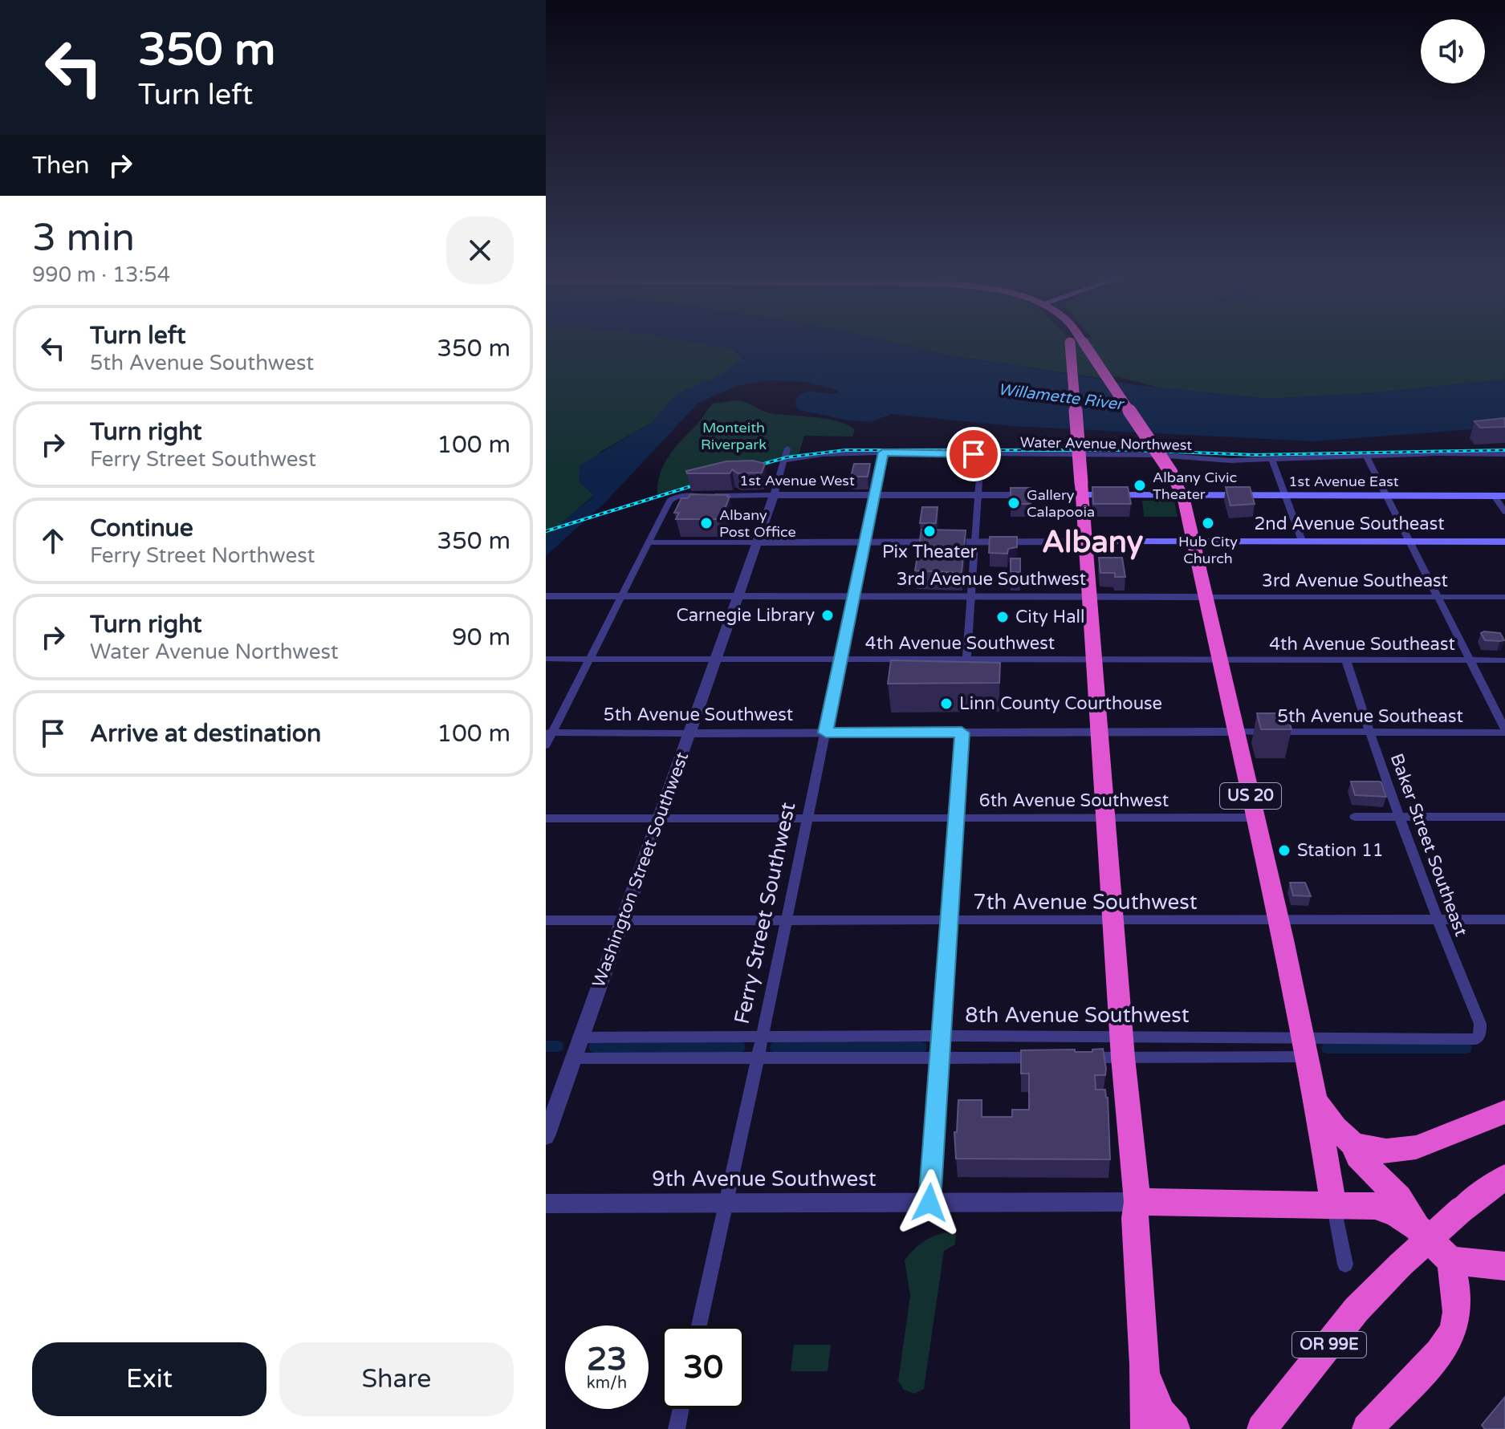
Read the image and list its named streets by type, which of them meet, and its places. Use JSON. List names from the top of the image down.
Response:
{
  "streets": {
    "highway": ["US 20", "OR 99E"],
    "main road": ["1st Avenue West", "1st Avenue East", "2nd Avenue Southeast"],
    "street": [
      "Water Avenue Northwest",
      "3rd Avenue Southwest",
      "3rd Avenue Southeast",
      "4th Avenue Southwest",
      "4th Avenue Southeast",
      "5th Avenue Southwest",
      "5th Avenue Southeast",
      "6th Avenue Southwest",
      "Baker Street Southeast",
      "Washington Street Southwest",
      "7th Avenue Southwest",
      "Ferry Street Southwest",
      "8th Avenue Southwest",
      "9th Avenue Southwest"
    ]
  },
  "crossings": [
    ["Water Avenue Northwest", "US 20"],
    ["Water Avenue Northwest", "Ferry Street Southwest"],
    ["1st Avenue West", "1st Avenue East"],
    ["1st Avenue West", "US 20"],
    ["1st Avenue West", "Washington Street Southwest"],
    ["1st Avenue West", "Ferry Street Southwest"],
    ["1st Avenue East", "US 20"],
    ["2nd Avenue Southeast", "US 20"],
    ["3rd Avenue Southwest", "3rd Avenue Southeast"],
    ["3rd Avenue Southwest", "US 20"],
    ["3rd Avenue Southwest", "Washington Street Southwest"],
    ["3rd Avenue Southwest", "Ferry Street Southwest"],
    ["3rd Avenue Southeast", "US 20"],
    ["4th Avenue Southwest", "4th Avenue Southeast"],
    ["4th Avenue Southwest", "US 20"],
    ["4th Avenue Southwest", "Washington Street Southwest"],
    ["4th Avenue Southwest", "Ferry Street Southwest"],
    ["4th Avenue Southeast", "US 20"],
    ["4th Avenue Southeast", "Baker Street Southeast"],
    ["5th Avenue Southwest", "5th Avenue Southeast"],
    ["5th Avenue Southwest", "US 20"],
    ["5th Avenue Southwest", "Washington Street Southwest"],
    ["5th Avenue Southwest", "Ferry Street Southwest"],
    ["5th Avenue Southeast", "US 20"],
    ["5th Avenue Southeast", "Baker Street Southeast"],
    ["US 20", "6th Avenue Southwest"],
    ["US 20", "7th Avenue Southwest"],
    ["US 20", "8th Avenue Southwest"],
    ["US 20", "9th Avenue Southwest"],
    ["6th Avenue Southwest", "Washington Street Southwest"],
    ["6th Avenue Southwest", "Ferry Street Southwest"],
    ["Baker Street Southeast", "7th Avenue Southwest"],
    ["Baker Street Southeast", "8th Avenue Southwest"],
    ["Washington Street Southwest", "7th Avenue Southwest"],
    ["Washington Street Southwest", "8th Avenue Southwest"],
    ["7th Avenue Southwest", "Ferry Street Southwest"],
    ["Ferry Street Southwest", "8th Avenue Southwest"],
    ["Ferry Street Southwest", "9th Avenue Southwest"]
  ],
  "districts": ["Albany"],
  "water": ["Willamette River"],
  "parks": ["Monteith Riverpark"],
  "places": [
    "Albany Civic Theater",
    "Gallery Calapooia",
    "Albany Post Office",
    "Hub City Church",
    "Pix Theater",
    "Carnegie Library",
    "City Hall",
    "Linn County Courthouse",
    "Station 11"
  ],
  "page": {
    "turn": ["350 m", "Turn left"],
    "then": "Then",
    "heading": ["3 min", "990 m · 13:54"],
    "list": [
      {
        "name": "Turn left",
        "note": "5th Avenue Southwest",
        "value": "350 m"
      },
      {
        "name": "Turn right",
        "note": "Ferry Street Southwest",
        "value": "100 m"
      },
      {
        "name": "Continue",
        "note": "Ferry Street Northwest",
        "value": "350 m"
      },
      {
        "name": "Turn right",
        "note": "Water Avenue Northwest",
        "value": "90 m"
      },
      {
        "name": "Arrive at destination",
        "value": "100 m"
      }
    ],
    "speed": "23 km/h",
    "limit": "30",
    "buttons": ["Exit", "Share"]
  }
}
